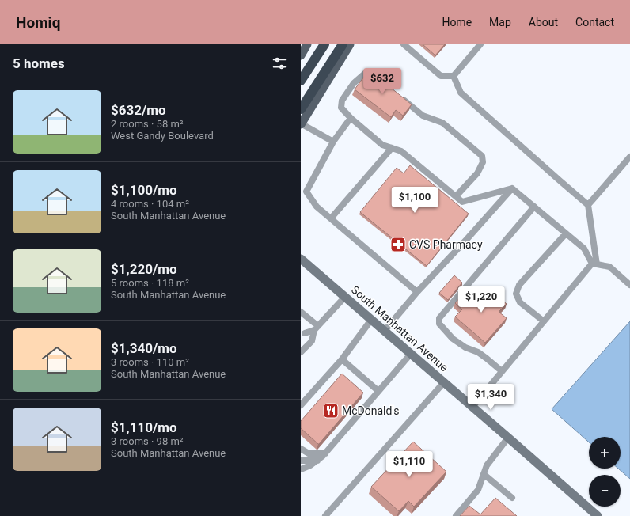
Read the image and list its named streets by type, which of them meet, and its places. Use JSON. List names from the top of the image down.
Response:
{
  "streets": {
    "main road": ["South Manhattan Avenue"]
  },
  "places": {
    "pharmacy": ["CVS Pharmacy"],
    "restaurant": ["McDonald's"]
  },
  "page": {
    "header": "Homiq",
    "nav": [
      "Home",
      "Map",
      "About",
      "Contact"
    ],
    "heading": "5 homes",
    "price": [
      "$632",
      "$1,100",
      "$1,220",
      "$1,340",
      "$1,110"
    ],
    "list": [
      {
        "name": "$632/mo",
        "note": "2 rooms · 58 m² · West Gandy Boulevard"
      },
      {
        "name": "$1,100/mo",
        "note": "4 rooms · 104 m² · South Manhattan Avenue"
      },
      {
        "name": "$1,220/mo",
        "note": "5 rooms · 118 m² · South Manhattan Avenue"
      },
      {
        "name": "$1,340/mo",
        "note": "3 rooms · 110 m² · South Manhattan Avenue"
      },
      {
        "name": "$1,110/mo",
        "note": "3 rooms · 98 m² · South Manhattan Avenue"
      }
    ],
    "map_buttons": ["+", "−"]
  }
}
